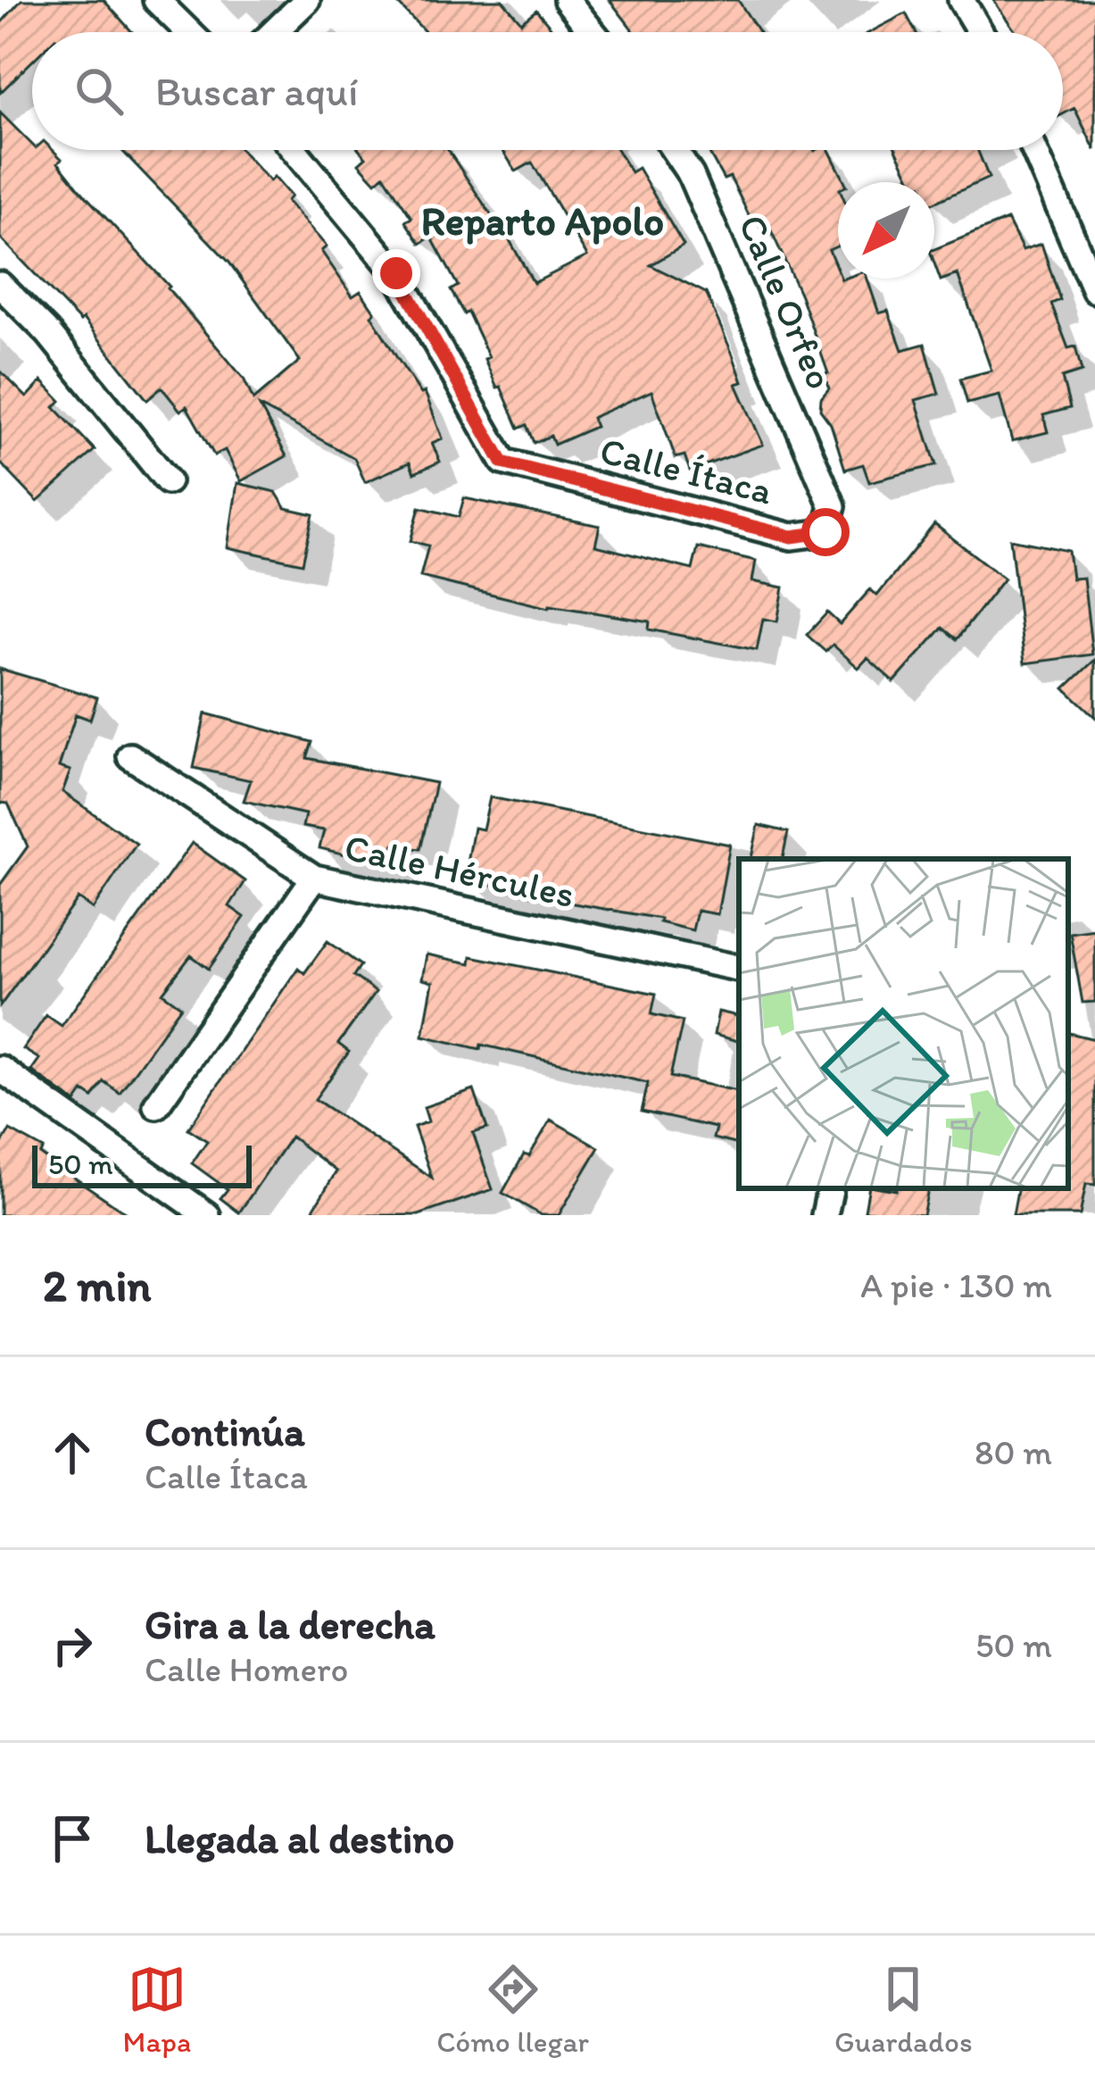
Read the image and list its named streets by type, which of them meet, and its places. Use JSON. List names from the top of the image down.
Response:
{
  "streets": {
    "street": ["Calle Orfeo", "Calle Ítaca", "Calle Hércules"]
  },
  "crossings": [
    ["Calle Orfeo", "Calle Ítaca"]
  ],
  "districts": ["Reparto Apolo"],
  "scale_bar": "50 m",
  "north": "bottom left",
  "page": {
    "search": "Buscar aquí",
    "scale": "50 m",
    "heading": ["2 min", "A pie · 130 m"],
    "list": [
      ["Continúa", "Calle Ítaca", "80 m"],
      ["Gira a la derecha", "Calle Homero", "50 m"],
      "Llegada al destino"
    ],
    "nav": ["Mapa", "Cómo llegar", "Guardados"]
  }
}
